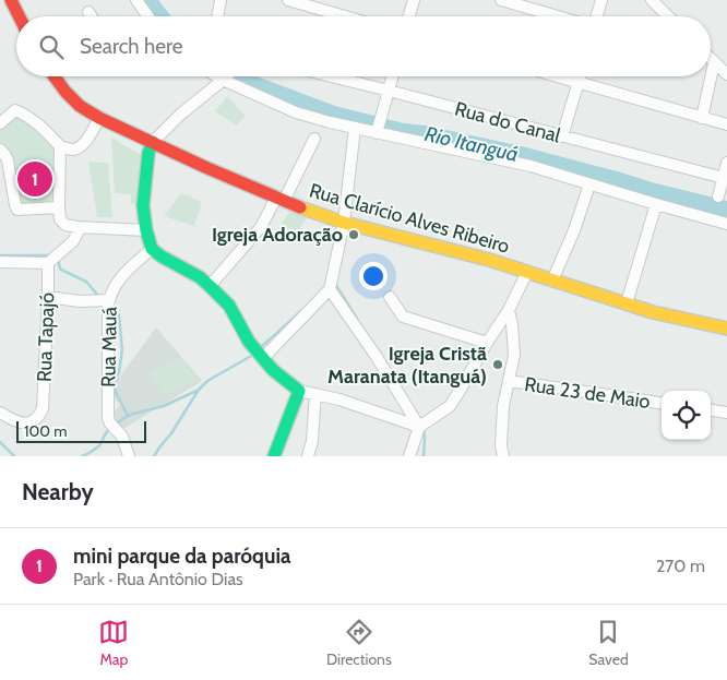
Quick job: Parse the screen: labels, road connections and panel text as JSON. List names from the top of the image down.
{
  "streets": {
    "street": [
      "Rua do Canal",
      "Rua Clarício Alves Ribeiro",
      "Rua Tapajó",
      "Rua Mauá",
      "Rua 23 de Maio"
    ]
  },
  "water": ["Rio Itanguá"],
  "places": ["Igreja Adoração", "Igreja Cristã Maranata (Itanguá)"],
  "scale_bar": "100 m",
  "page": {
    "search": "Search here",
    "pins": "1",
    "scale": "100 m",
    "heading": "Nearby",
    "list": [
      {
        "mark": "1",
        "name": "mini parque da paróquia",
        "note": "Park · Rua Antônio Dias",
        "value": "270 m"
      }
    ],
    "nav": ["Map", "Directions", "Saved"]
  }
}
